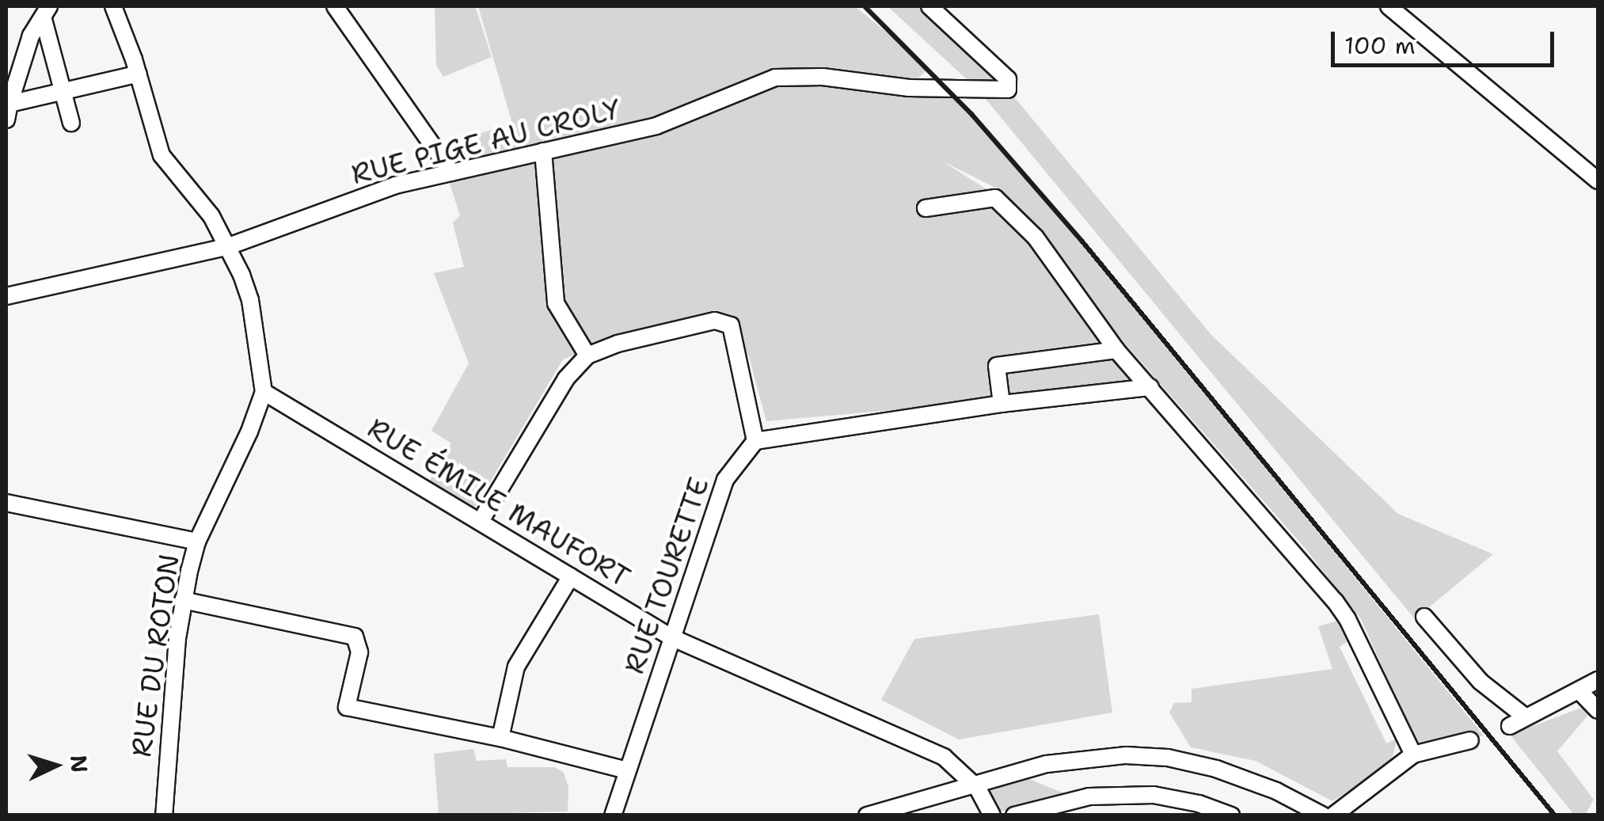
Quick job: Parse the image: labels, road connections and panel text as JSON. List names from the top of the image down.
{
  "streets": {
    "street": [
      "RUE PIGE AU CROLY",
      "RUE ÉMILE MAUFORT",
      "RUE TOURETTE",
      "RUE DU ROTON"
    ]
  },
  "crossings": [
    ["RUE PIGE AU CROLY", "RUE DU ROTON"],
    ["RUE ÉMILE MAUFORT", "RUE TOURETTE"],
    ["RUE ÉMILE MAUFORT", "RUE DU ROTON"]
  ],
  "scale_bar": "100 m",
  "north": "right"
}
